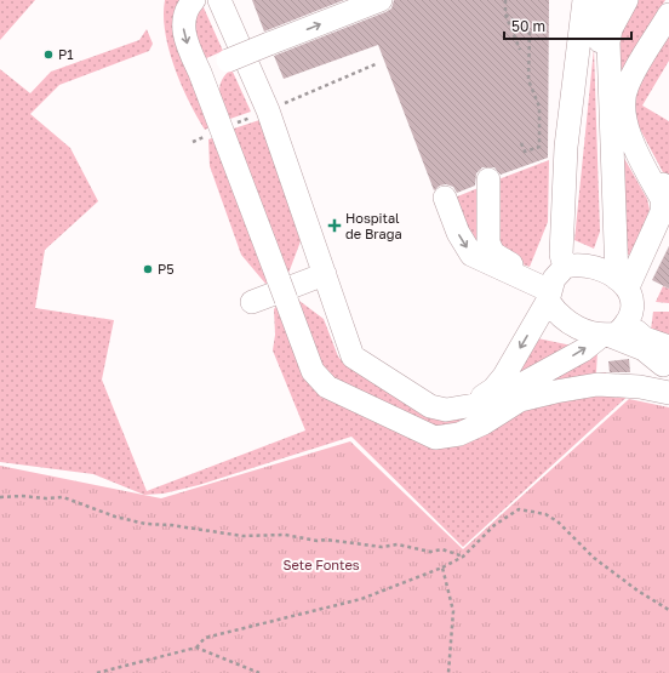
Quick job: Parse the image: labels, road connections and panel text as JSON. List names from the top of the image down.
{
  "parks": ["Sete Fontes"],
  "places": {
    "other": ["P1", "P5"],
    "health": ["Hospital de Braga"]
  },
  "scale_bar": "50 m"
}
